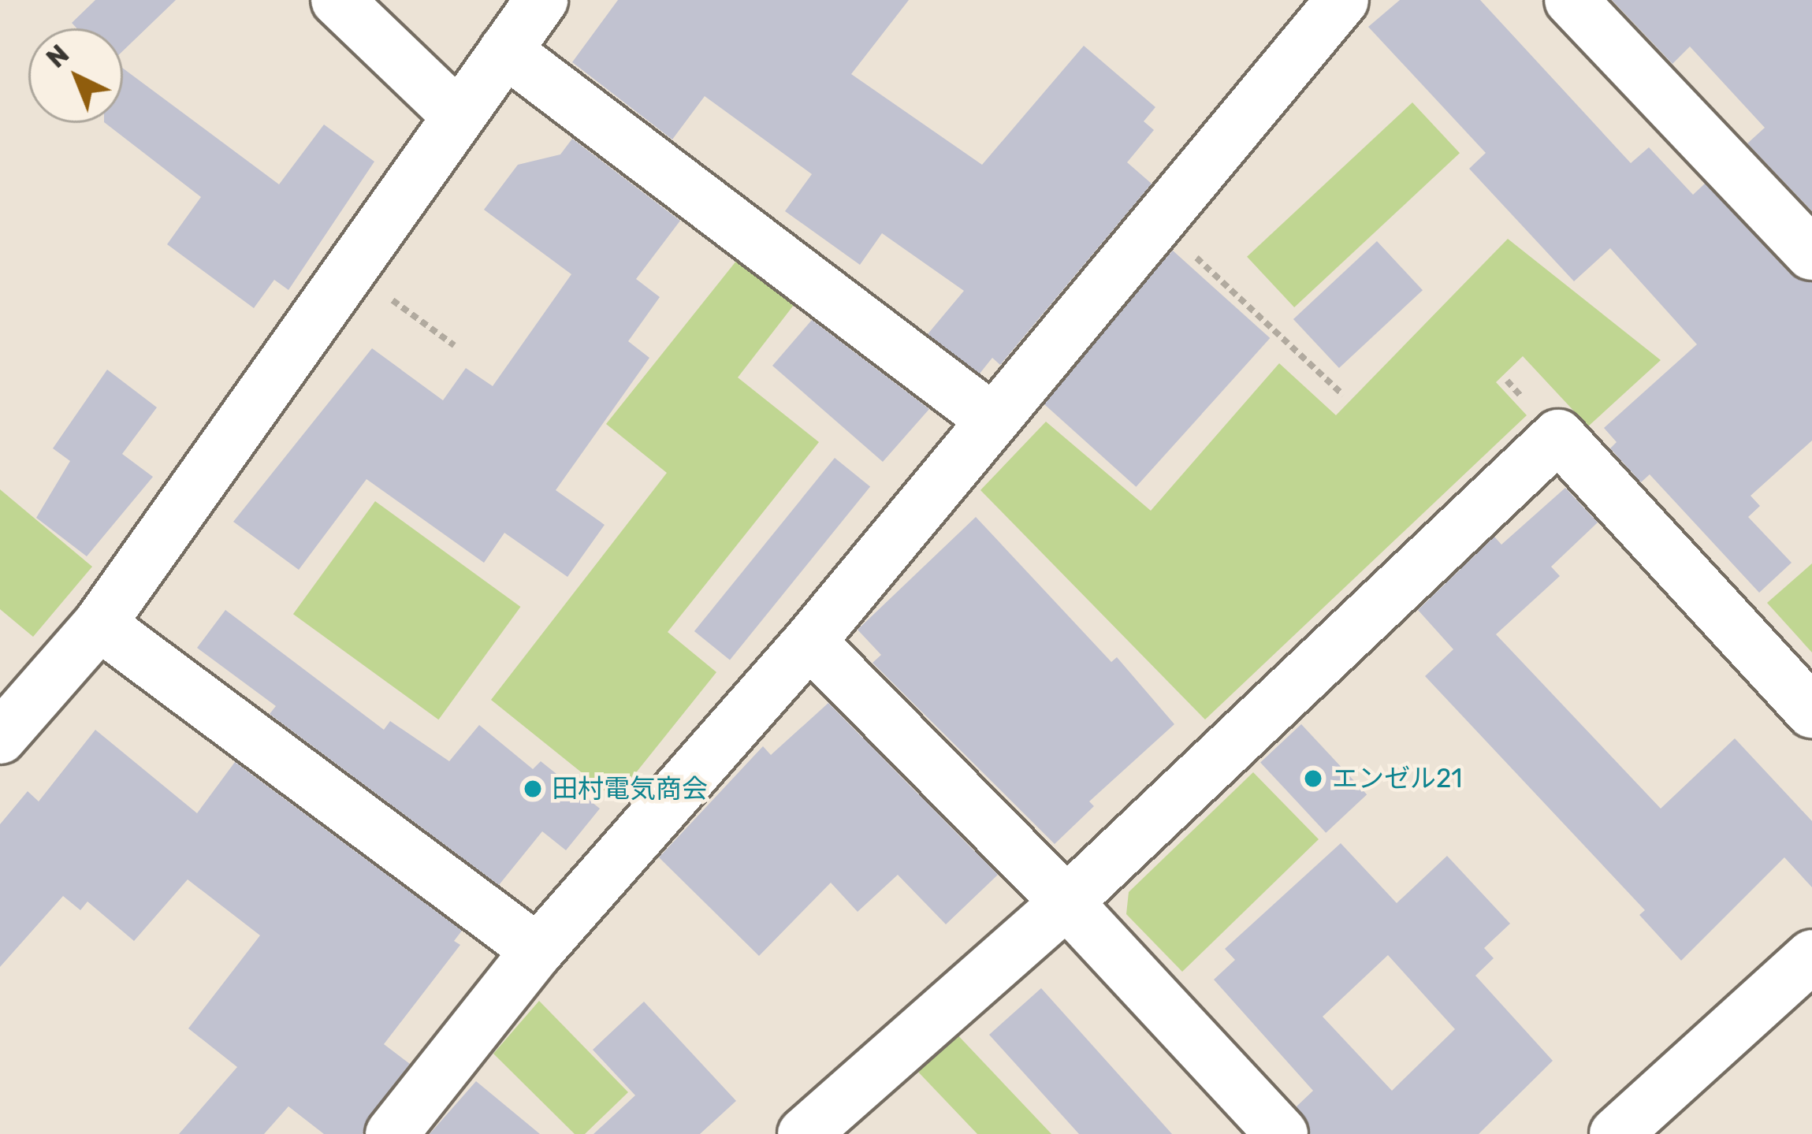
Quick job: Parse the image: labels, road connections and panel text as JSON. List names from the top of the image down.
{
  "places": ["エンゼル21", "田村電気商会"],
  "north": "top left"
}
